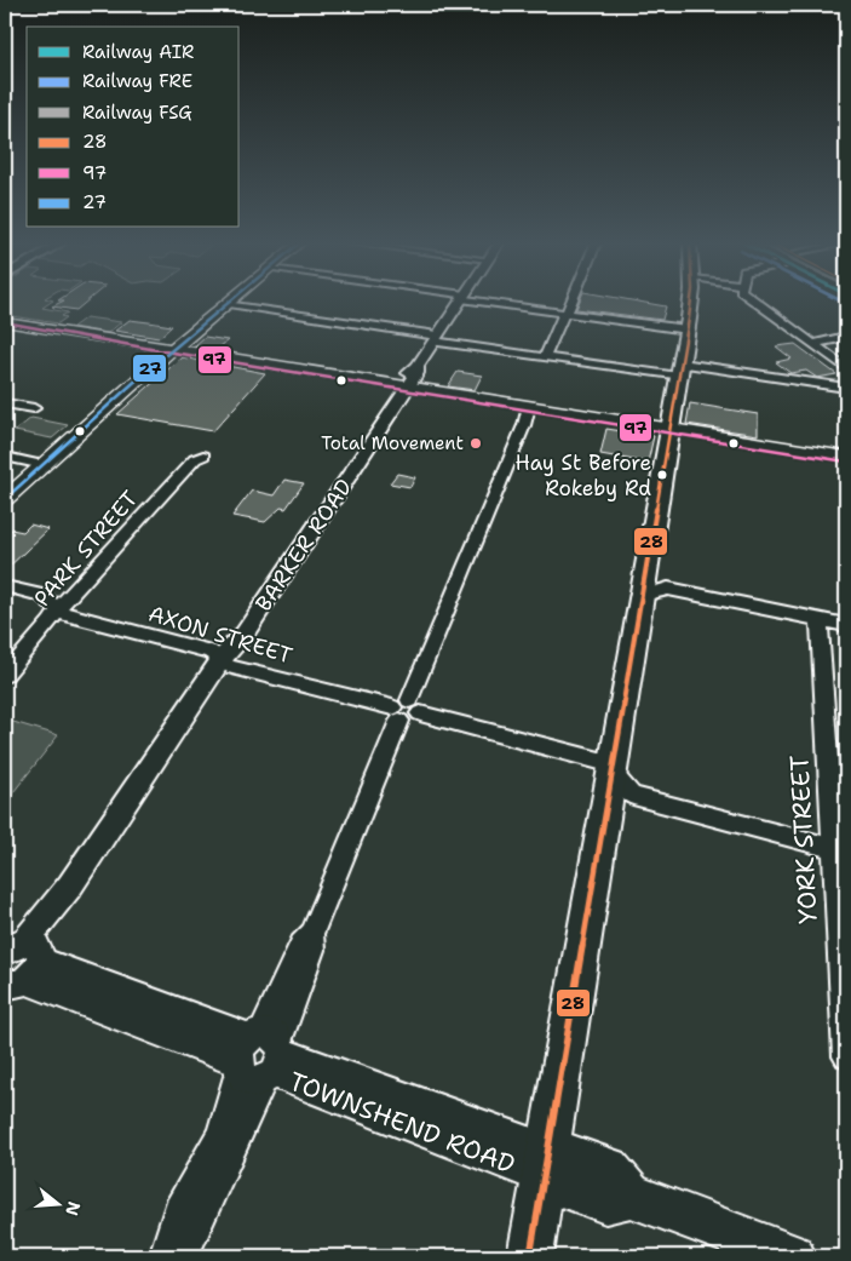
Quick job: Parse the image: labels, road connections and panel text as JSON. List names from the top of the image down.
{
  "streets": {
    "main road": ["TOWNSHEND ROAD"],
    "street": [
      "BARKER ROAD",
      "PARK STREET",
      "AXON STREET",
      "YORK STREET"
    ]
  },
  "crossings": [
    ["BARKER ROAD", "AXON STREET"],
    ["BARKER ROAD", "TOWNSHEND ROAD"],
    ["PARK STREET", "AXON STREET"]
  ],
  "places": ["Total Movement", "Hay St Before Rokeby Rd"],
  "lines": ["transit line 28", "transit line 27", "transit line 97"],
  "legend": [
    "Railway AIR",
    "Railway FRE",
    "Railway FSG",
    "28",
    "97",
    "27"
  ],
  "north": "right"
}
